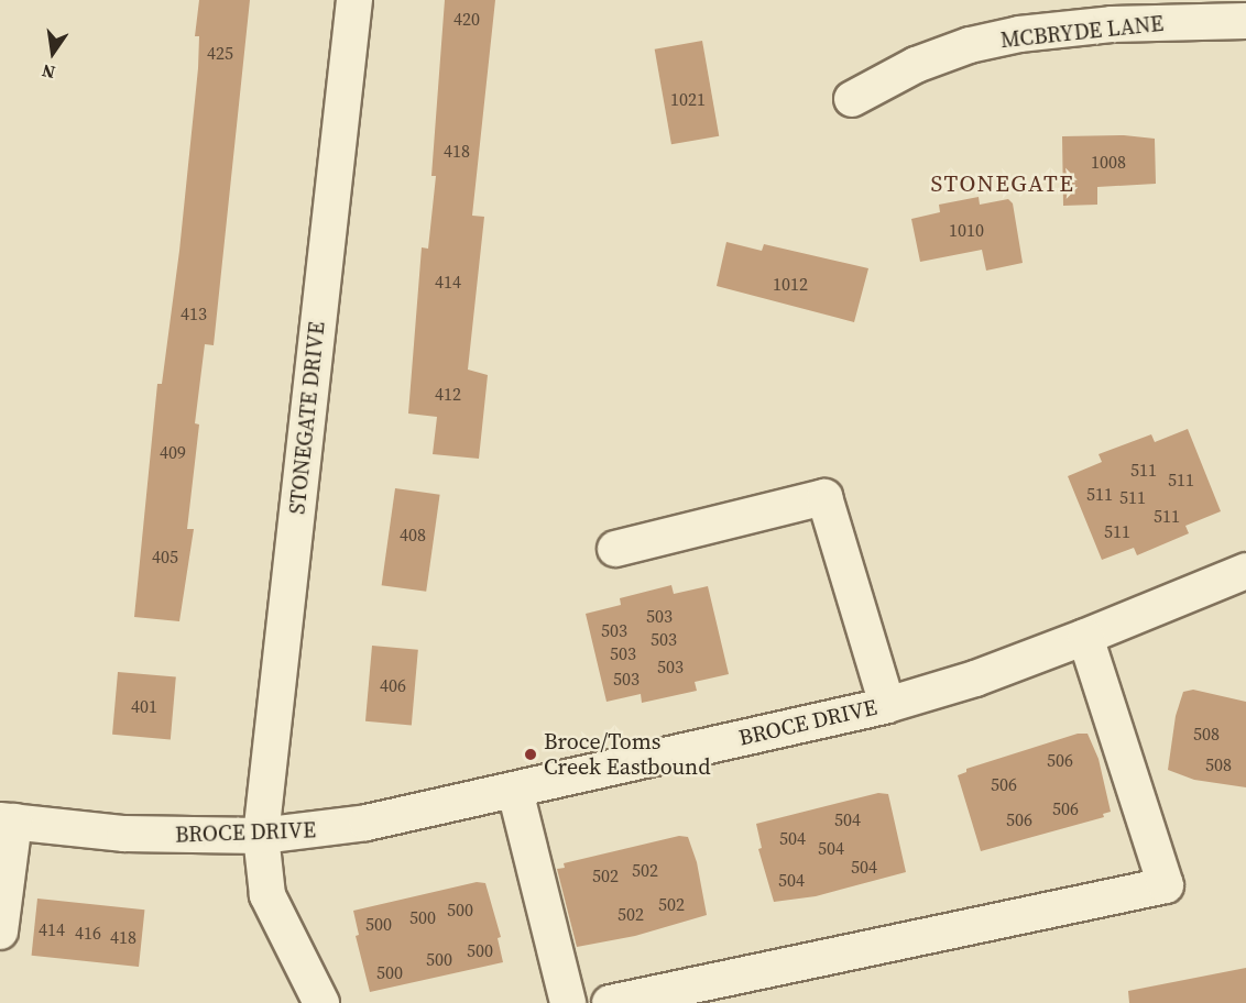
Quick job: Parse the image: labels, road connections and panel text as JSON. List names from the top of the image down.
{
  "streets": {
    "street": ["MCBRYDE LANE", "STONEGATE DRIVE", "BROCE DRIVE"]
  },
  "crossings": [
    ["STONEGATE DRIVE", "BROCE DRIVE"]
  ],
  "districts": ["STONEGATE"],
  "places": ["Broce/Toms Creek Eastbound"],
  "house_numbers": [
    "420",
    "425",
    "1021",
    "418",
    "1008",
    "1010",
    "414",
    "1012",
    "413",
    "412",
    "409",
    "511",
    "511",
    "511",
    "511",
    "511",
    "511",
    "408",
    "405",
    "503",
    "503",
    "503",
    "503",
    "503",
    "503",
    "406",
    "401",
    "508",
    "506",
    "508",
    "506",
    "506",
    "504",
    "506",
    "504",
    "504",
    "504",
    "502",
    "502",
    "504",
    "502",
    "500",
    "502",
    "500",
    "500",
    "414",
    "416",
    "418",
    "500",
    "500",
    "500"
  ],
  "north": "bottom"
}
